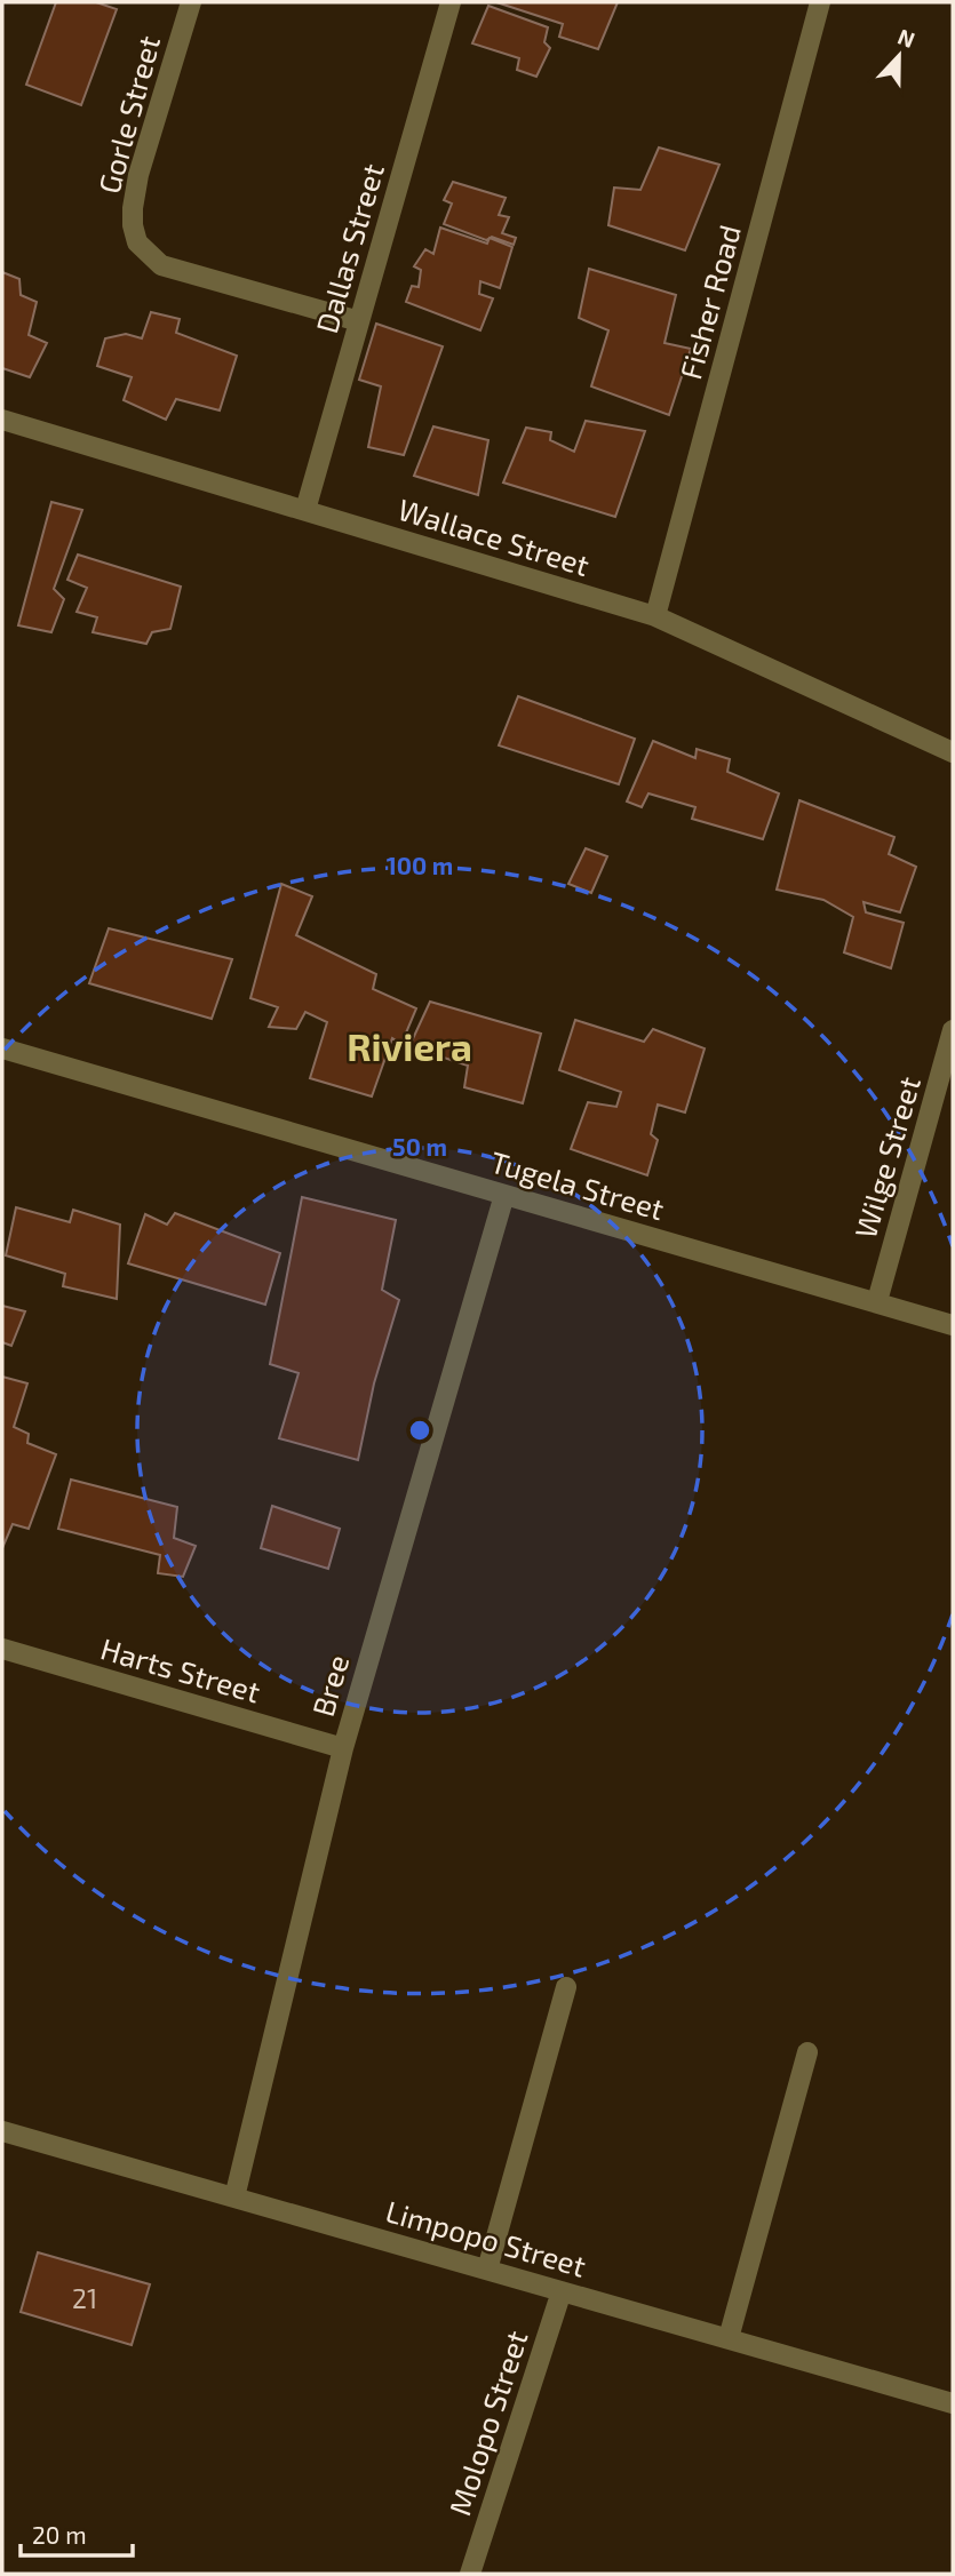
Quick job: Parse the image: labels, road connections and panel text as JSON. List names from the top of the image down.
{
  "streets": {
    "street": [
      "Gorle Street",
      "Dallas Street",
      "Fisher Road",
      "Wallace Street",
      "Wilge Street",
      "Tugela Street",
      "Harts Street",
      "Bree",
      "Limpopo Street",
      "Molopo Street"
    ]
  },
  "crossings": [
    ["Gorle Street", "Dallas Street"],
    ["Dallas Street", "Wallace Street"],
    ["Fisher Road", "Wallace Street"],
    ["Wilge Street", "Tugela Street"],
    ["Tugela Street", "Bree"],
    ["Harts Street", "Bree"],
    ["Bree", "Limpopo Street"],
    ["Limpopo Street", "Molopo Street"]
  ],
  "districts": ["Riviera"],
  "house_numbers": ["21"],
  "scale_bar": "20 m",
  "north": "top",
  "rings": ["100 m", "50 m"]
}
